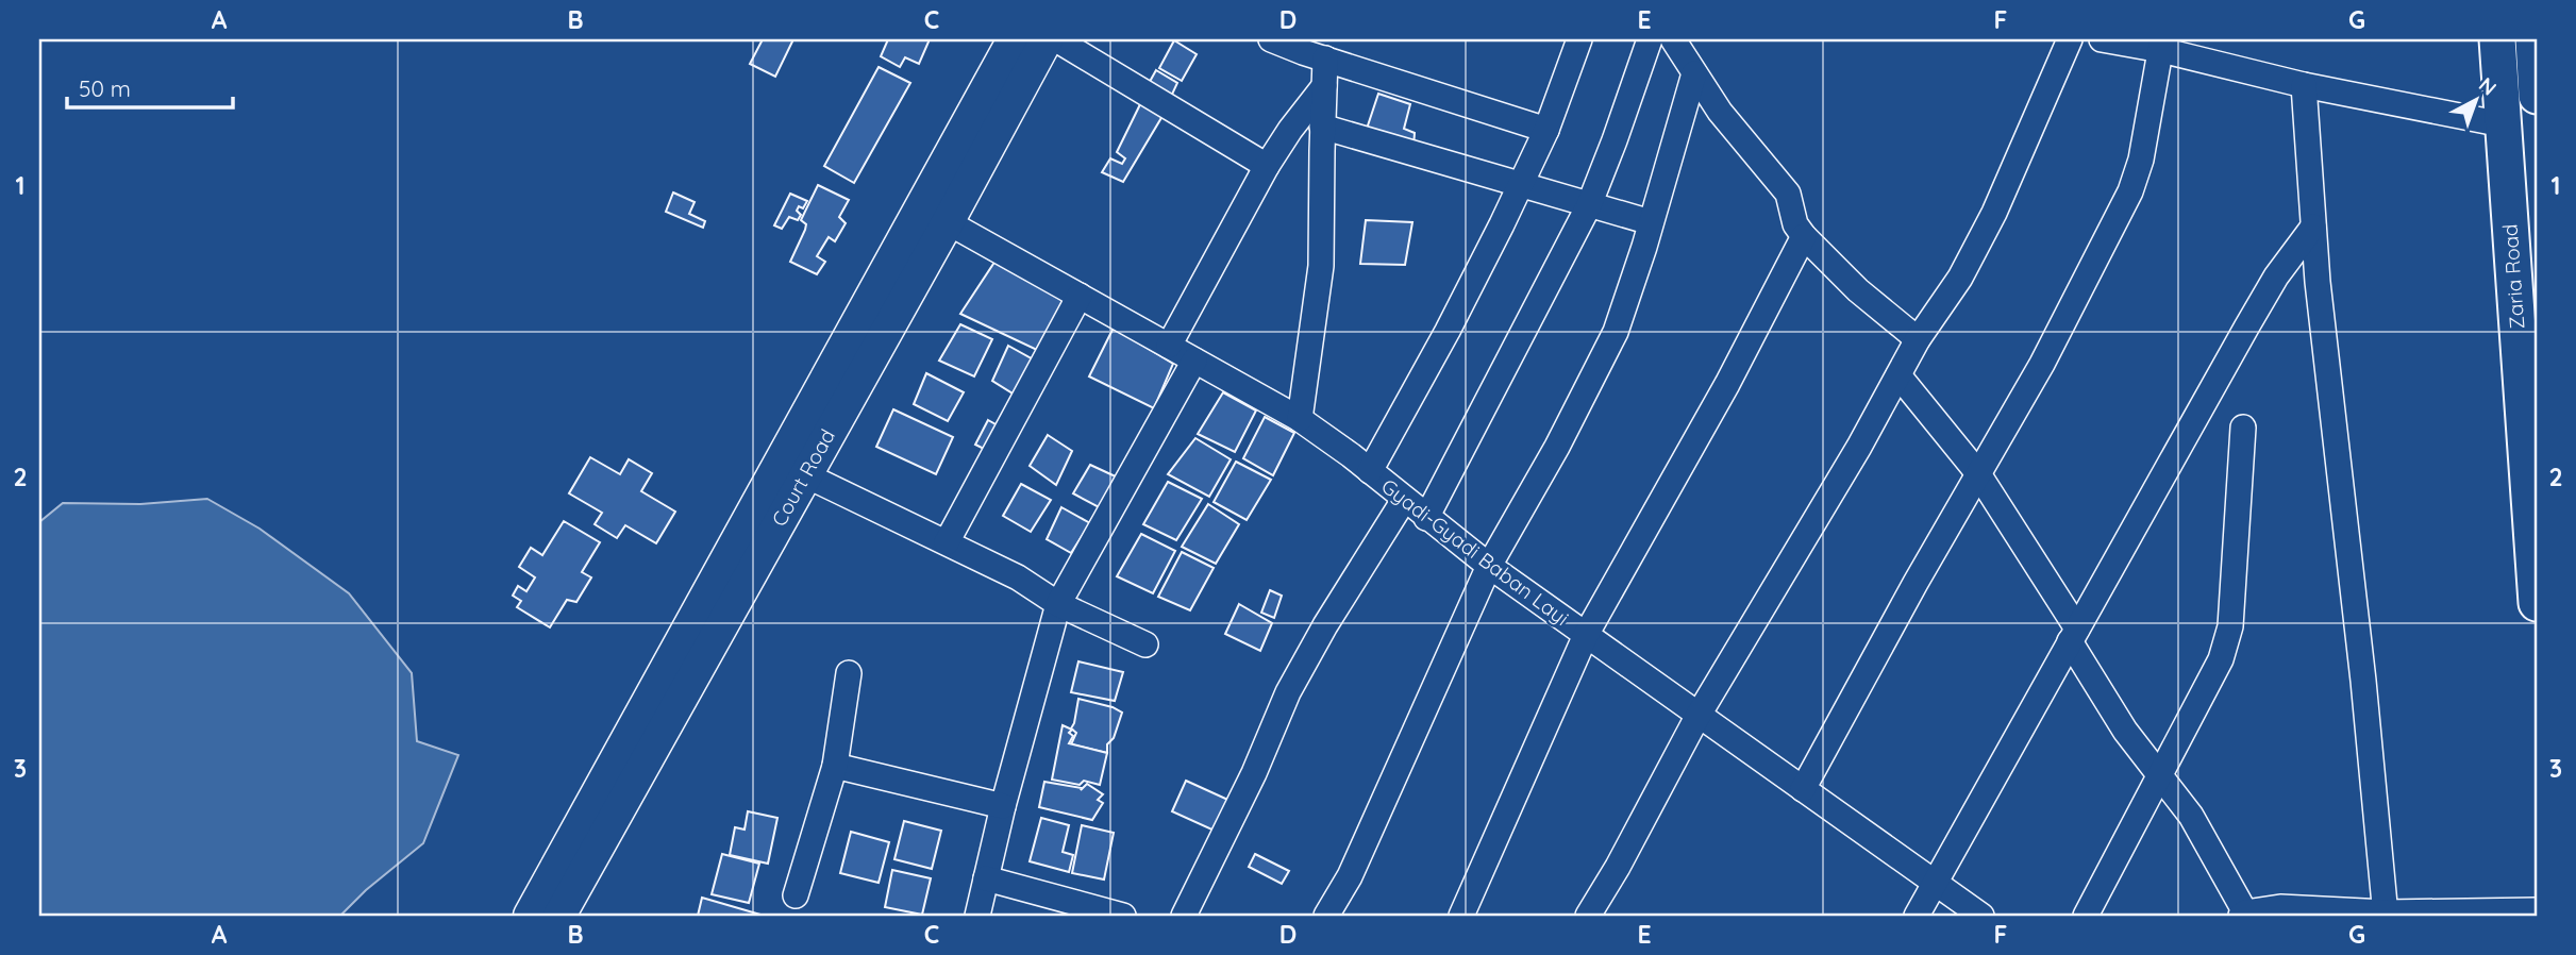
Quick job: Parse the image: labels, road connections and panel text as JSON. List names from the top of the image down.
{
  "streets": {
    "highway": ["Zaria Road"],
    "main road": ["Court Road"],
    "street": ["Gyadi-Gyadi Baban Layi"]
  },
  "crossings": [
    ["Court Road", "Gyadi-Gyadi Baban Layi"]
  ],
  "scale_bar": "50 m",
  "north": "top right",
  "grid": {
    "columns": [
      "A",
      "B",
      "C",
      "D",
      "E",
      "F",
      "G"
    ],
    "rows": ["1", "2", "3"]
  }
}
